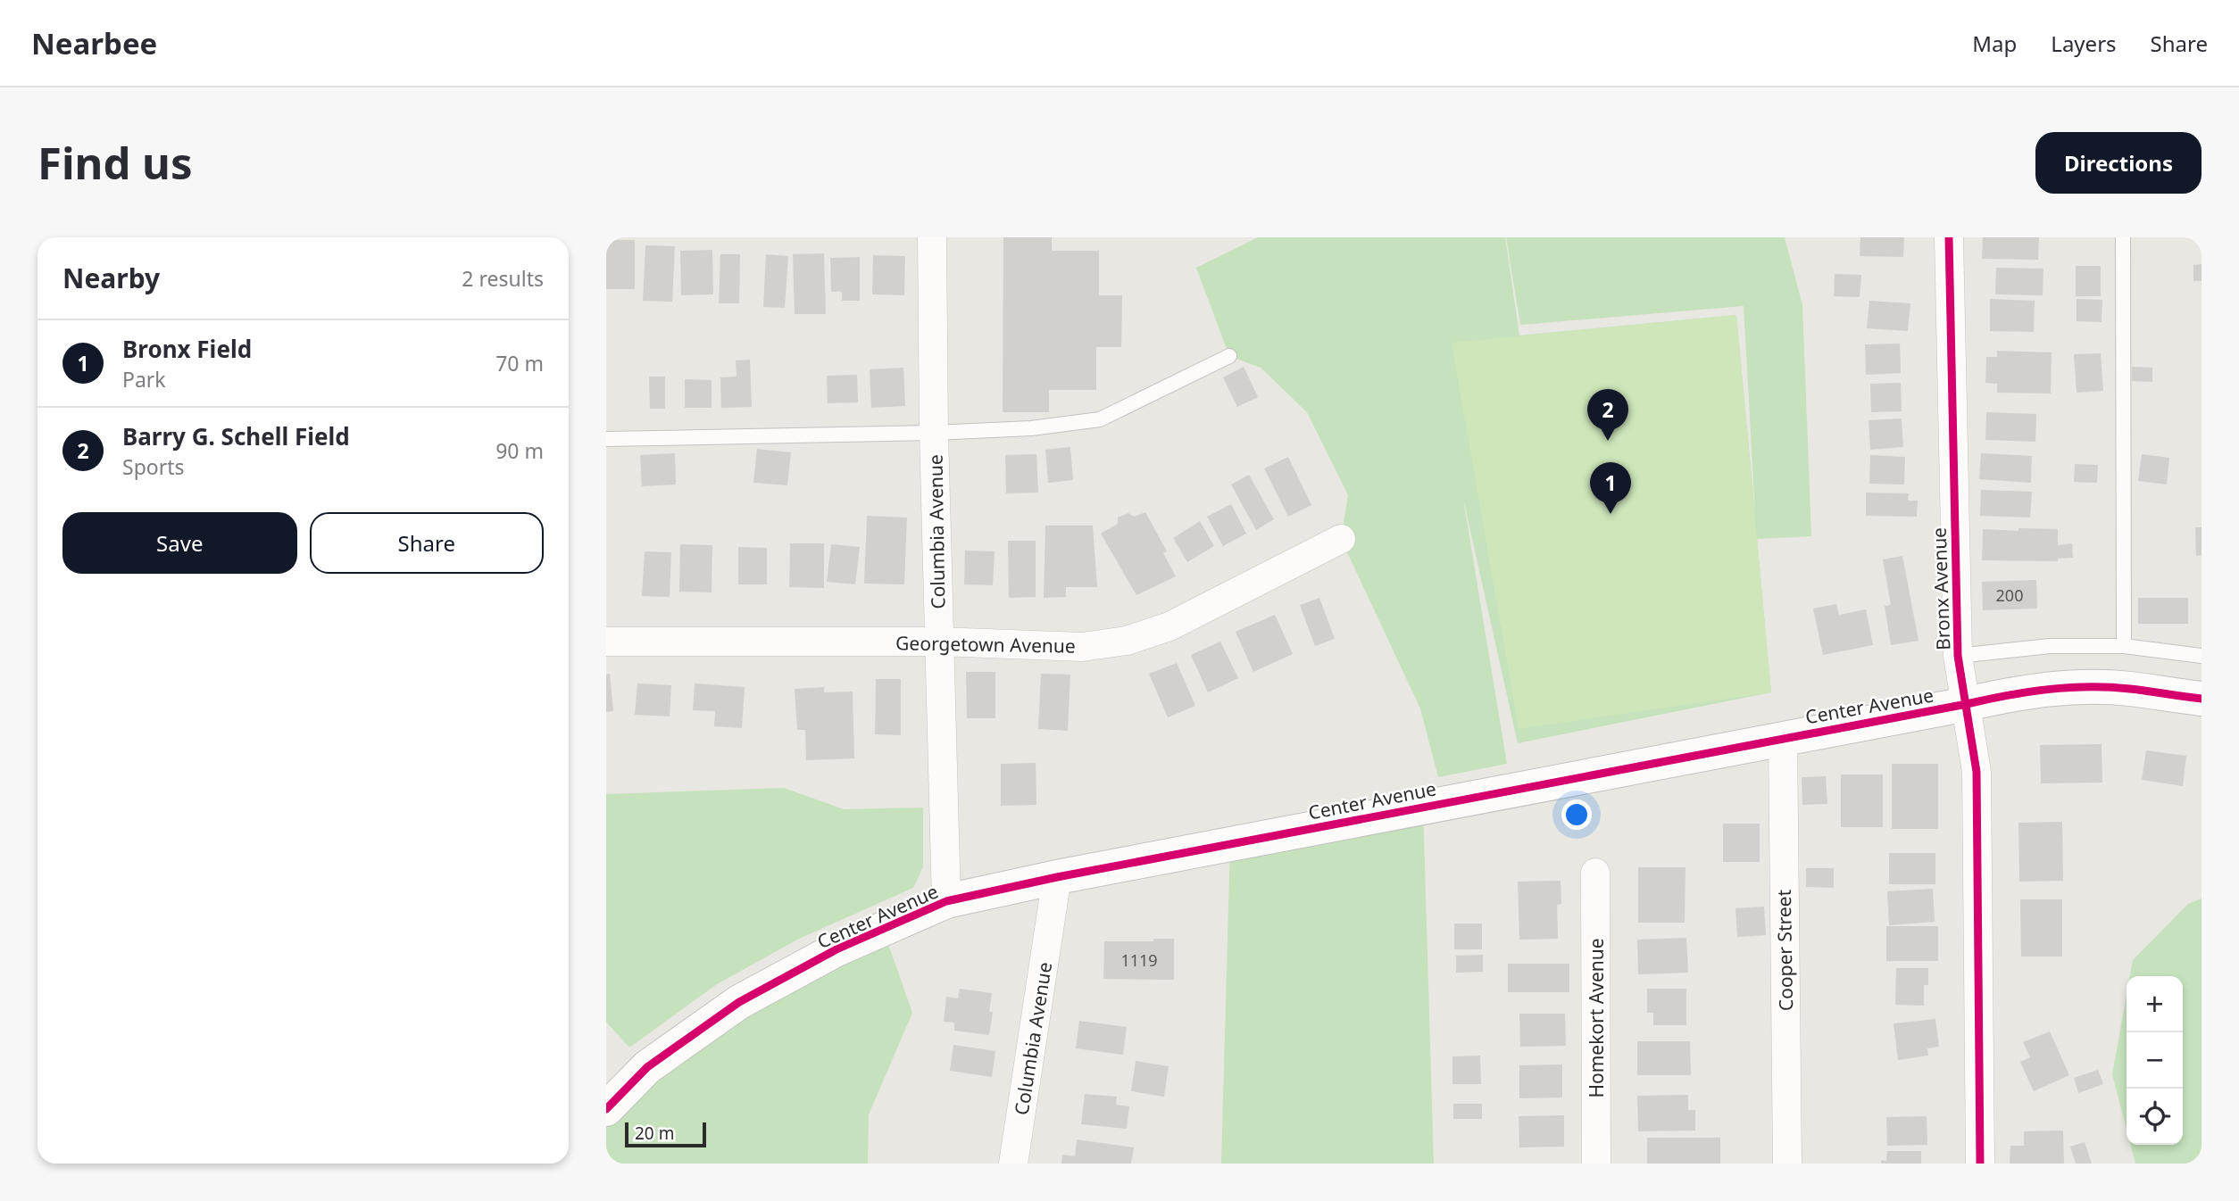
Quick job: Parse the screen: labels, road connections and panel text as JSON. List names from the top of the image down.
{
  "streets": {
    "street": [
      "Columbia Avenue",
      "Bronx Avenue",
      "Georgetown Avenue",
      "Center Avenue",
      "Cooper Street",
      "Homekort Avenue"
    ]
  },
  "crossings": [
    ["Columbia Avenue", "Georgetown Avenue"],
    ["Columbia Avenue", "Center Avenue"],
    ["Bronx Avenue", "Center Avenue"],
    ["Center Avenue", "Cooper Street"]
  ],
  "house_numbers": ["200", "1119"],
  "scale_bar": "20 m",
  "page": {
    "header": "Nearbee",
    "nav": ["Map", "Layers", "Share"],
    "buttons": [
      "Directions",
      ["Save", "Share"]
    ],
    "title": "Find us",
    "heading": ["Nearby", "2 results"],
    "list": [
      {
        "mark": "1",
        "name": "Bronx Field",
        "note": "Park",
        "value": "70 m"
      },
      {
        "mark": "2",
        "name": "Barry G. Schell Field",
        "note": "Sports",
        "value": "90 m"
      }
    ],
    "pins": ["2", "1"],
    "map_buttons": ["+", "−"],
    "scale": "20 m"
  }
}
